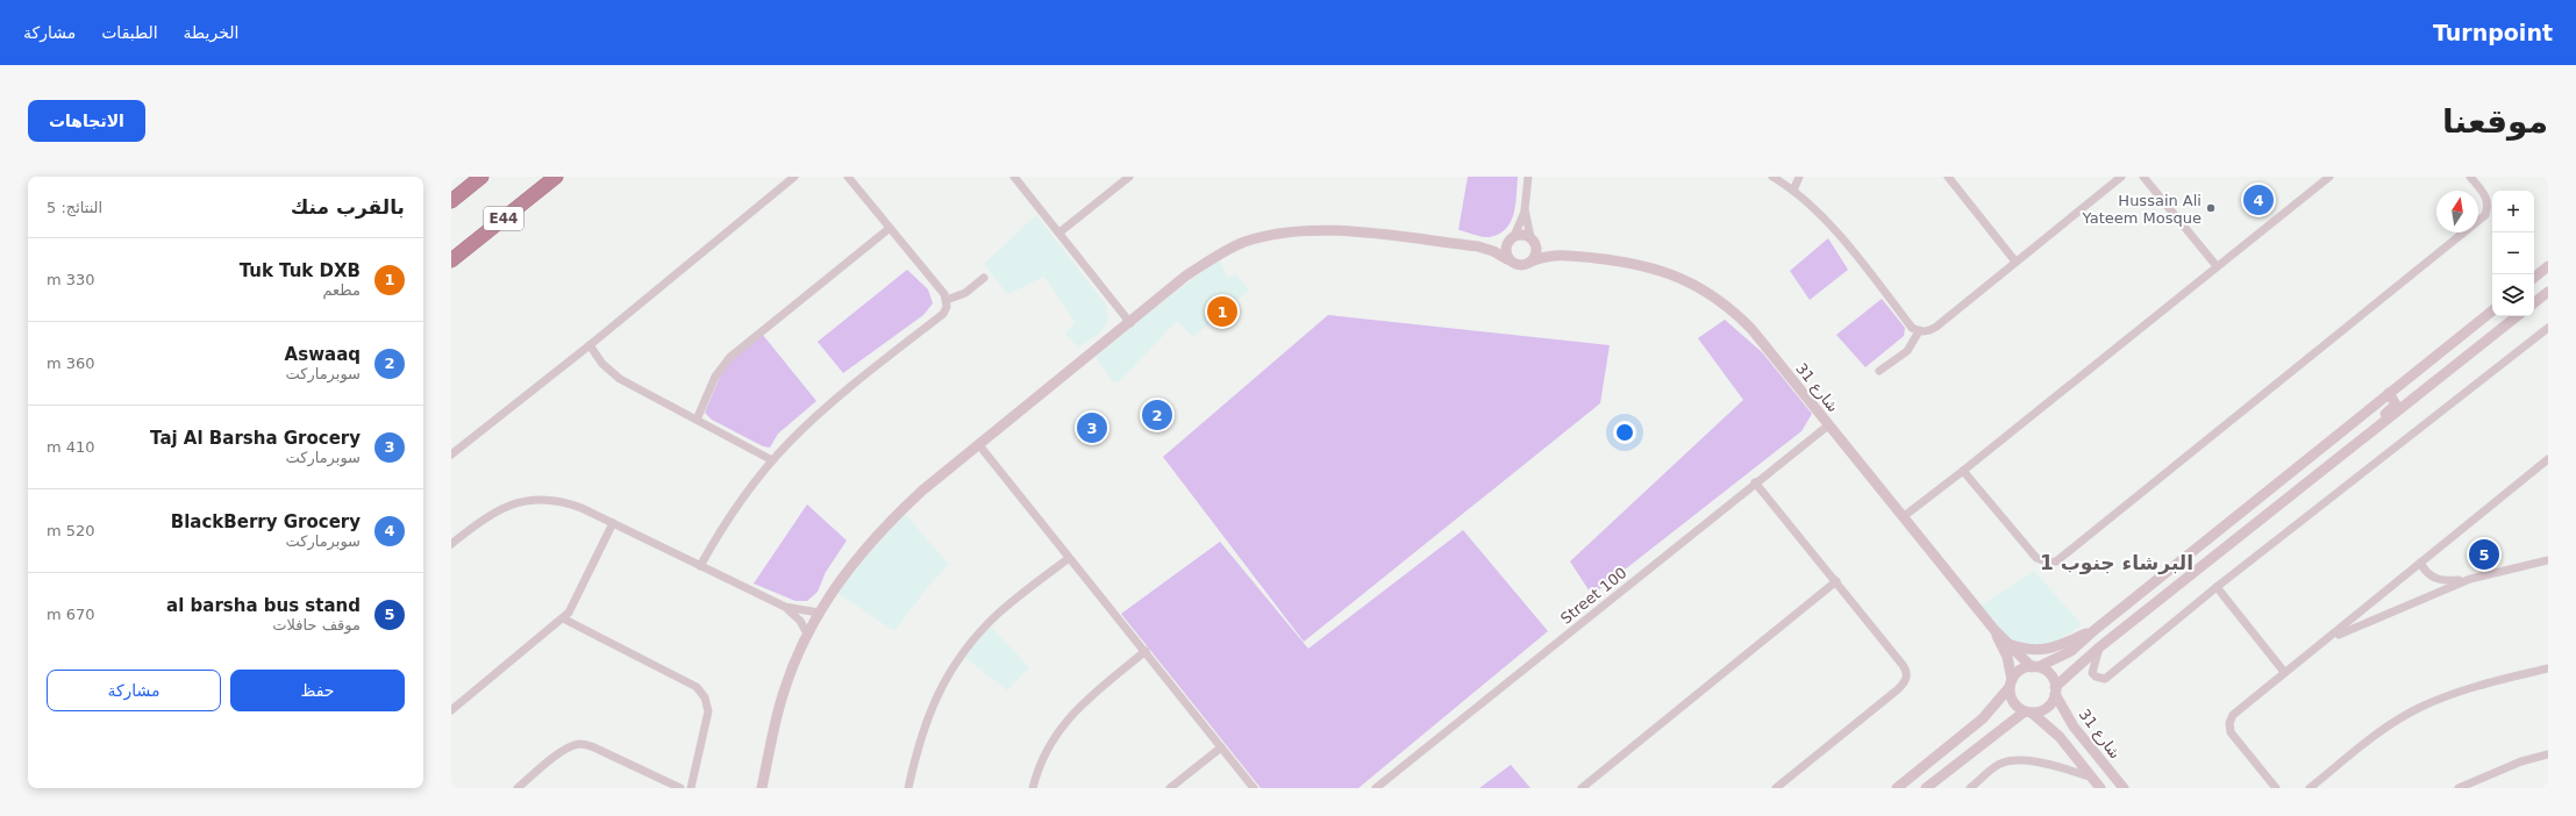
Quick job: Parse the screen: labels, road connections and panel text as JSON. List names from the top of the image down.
{
  "streets": {
    "highway": ["E44"],
    "street": ["شارع 31", "Street 100"]
  },
  "crossings": [
    ["شارع 31", "Street 100"]
  ],
  "districts": ["البرشاء جنوب 1"],
  "places": ["Hussain Ali Yateem Mosque"],
  "north": "top",
  "page": {
    "header": "Turnpoint",
    "nav": ["الخريطة", "الطبقات", "مشاركة"],
    "buttons": [
      "الاتجاهات",
      ["حفظ", "مشاركة"]
    ],
    "title": "موقعنا",
    "heading": ["بالقرب منك", "النتائج: 5"],
    "pins": [
      "4",
      "1",
      "2",
      "3",
      "5"
    ],
    "map_buttons": ["+", "−"],
    "list": [
      {
        "mark": "1",
        "name": "Tuk Tuk DXB",
        "note": "مطعم",
        "value": "330 m"
      },
      {
        "mark": "2",
        "name": "Aswaaq",
        "note": "سوبرماركت",
        "value": "360 m"
      },
      {
        "mark": "3",
        "name": "Taj Al Barsha Grocery",
        "note": "سوبرماركت",
        "value": "410 m"
      },
      {
        "mark": "4",
        "name": "BlackBerry Grocery",
        "note": "سوبرماركت",
        "value": "520 m"
      },
      {
        "mark": "5",
        "name": "al barsha bus stand",
        "note": "موقف حافلات",
        "value": "670 m"
      }
    ]
  }
}
